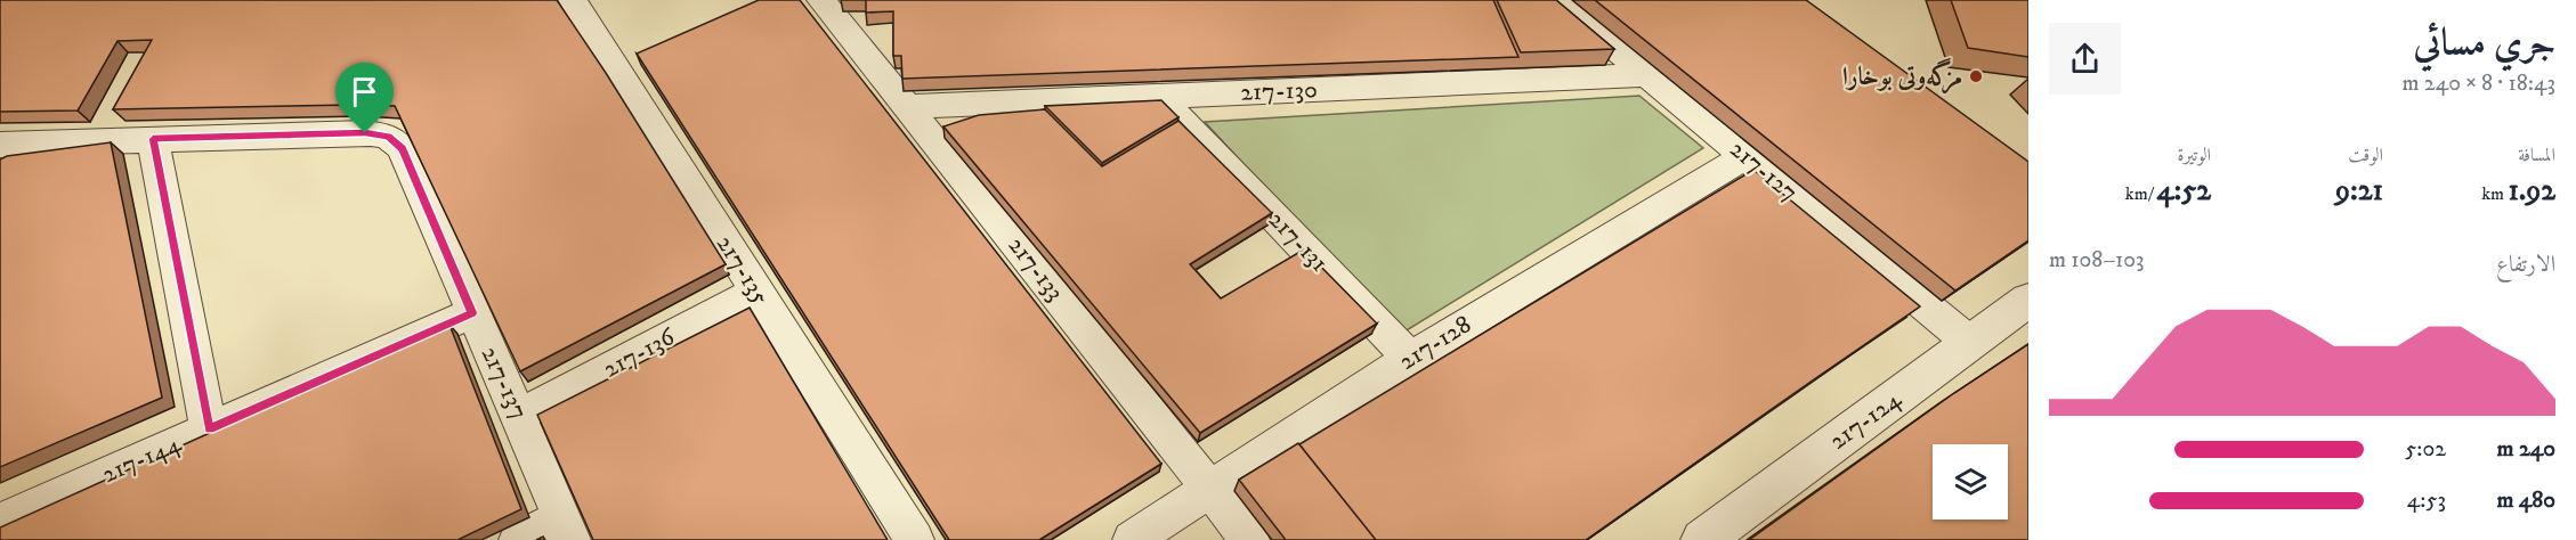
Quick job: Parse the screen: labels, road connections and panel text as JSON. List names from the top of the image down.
{
  "streets": {
    "street": [
      "217-130",
      "217-127",
      "217-131",
      "217-133",
      "217-135",
      "217-128",
      "217-136",
      "217-137",
      "217-124",
      "217-144"
    ]
  },
  "crossings": [
    ["217-130", "217-127"],
    ["217-130", "217-131"],
    ["217-130", "217-133"],
    ["217-127", "217-128"],
    ["217-127", "217-124"],
    ["217-131", "217-128"],
    ["217-133", "217-128"],
    ["217-135", "217-136"],
    ["217-136", "217-137"],
    ["217-137", "217-144"]
  ],
  "places": ["مزگەوتی بوخارا"],
  "page": {
    "heading": ["جري مسائي", "18:43 · 8 × 240 m"],
    "stats": [
      ["المسافة", "1.92 km"],
      ["الوقت", "9:21"],
      ["الوتيرة", "4:52 /km"]
    ],
    "chart": ["الارتفاع", "103–108 m"],
    "list": [
      {
        "name": "240 m",
        "note": "5:02"
      },
      {
        "name": "480 m",
        "note": "4:53"
      }
    ]
  }
}
